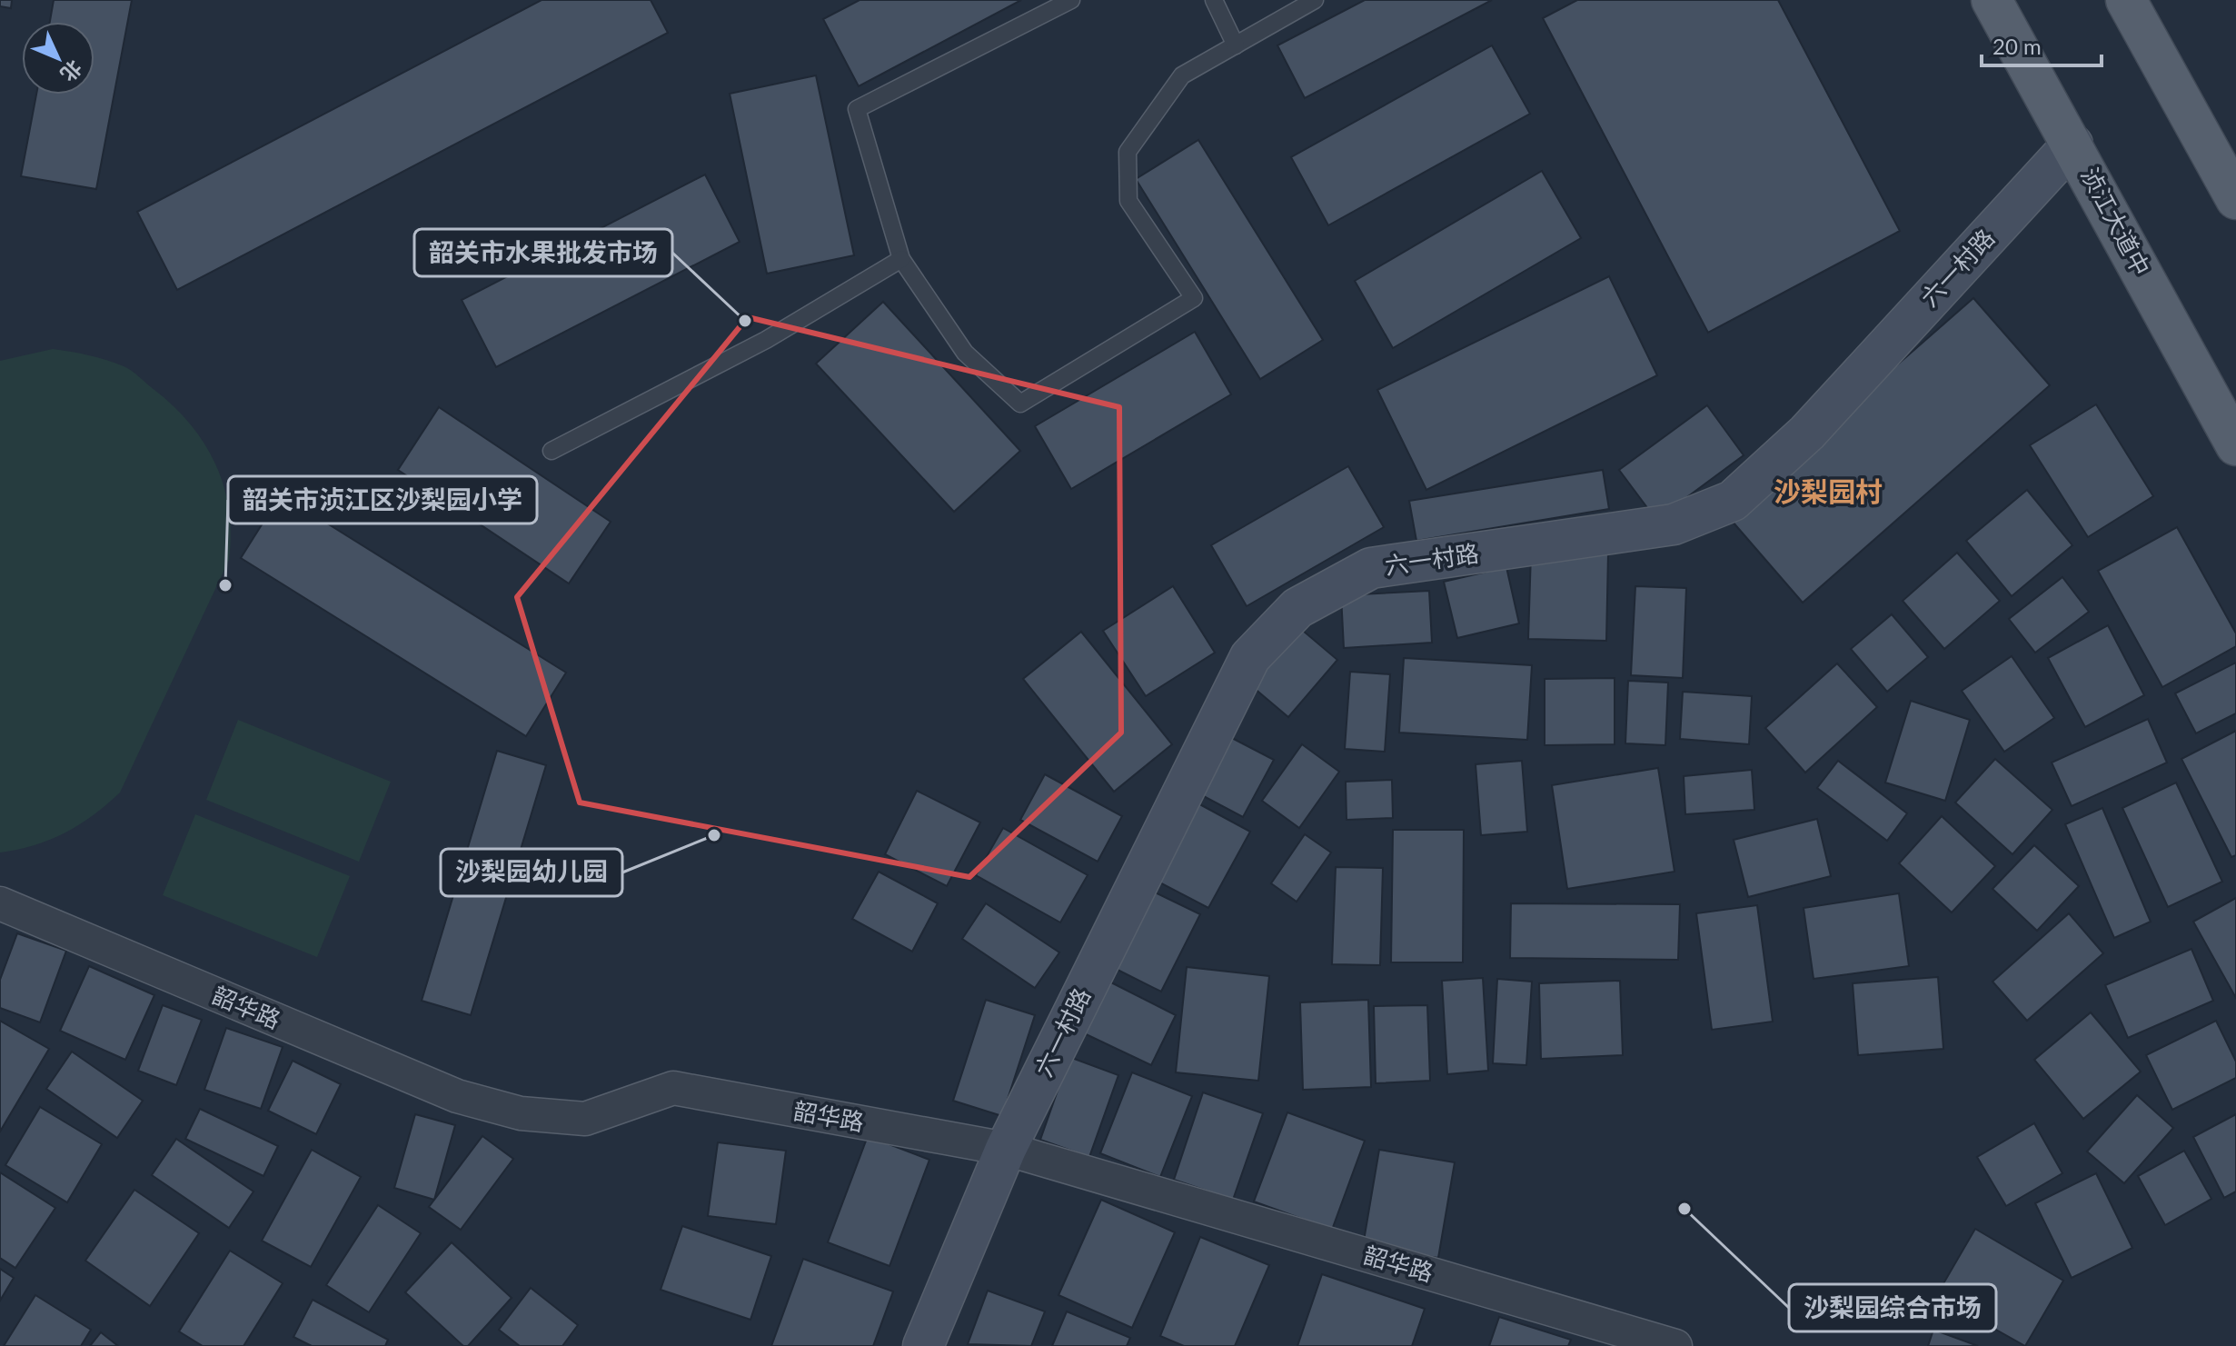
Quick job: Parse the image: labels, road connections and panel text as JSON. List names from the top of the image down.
{
  "streets": {
    "main road": ["浈江大道中"],
    "street": ["六一村路", "韶华路"]
  },
  "crossings": [
    ["浈江大道中", "六一村路"],
    ["六一村路", "韶华路"]
  ],
  "districts": ["沙梨园村"],
  "places": [
    "韶关市水果批发市场",
    "韶关市浈江区沙梨园小学",
    "沙梨园幼儿园",
    "沙梨园综合市场"
  ],
  "scale_bar": "20 m",
  "north": "bottom right"
}
